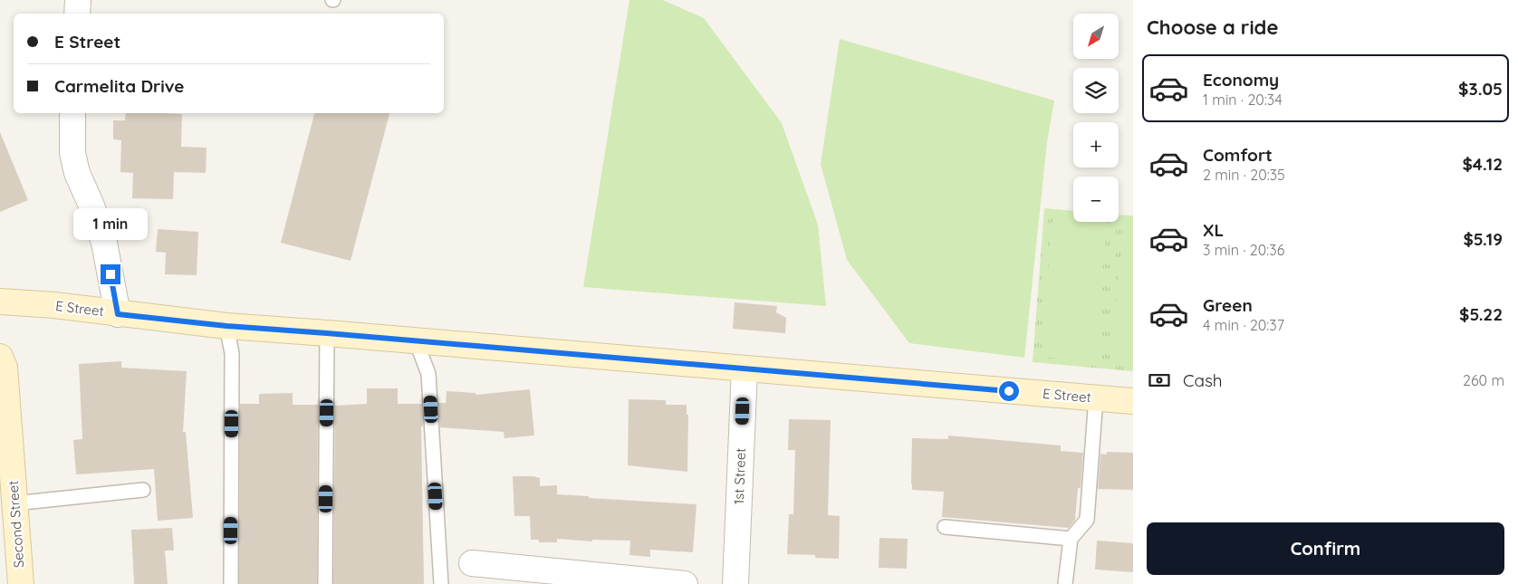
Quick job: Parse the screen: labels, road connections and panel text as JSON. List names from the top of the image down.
{
  "streets": {
    "street": ["E Street", "1st Street", "Second Street"]
  },
  "crossings": [
    ["E Street", "1st Street"]
  ],
  "north": "bottom left",
  "page": {
    "heading": "Choose a ride",
    "map_buttons": ["+", "−"],
    "banner": ["E Street", "Carmelita Drive"],
    "list": [
      {
        "name": "Economy",
        "note": "1 min · 20:34",
        "value": "$3.05"
      },
      {
        "name": "Comfort",
        "note": "2 min · 20:35",
        "value": "$4.12"
      },
      {
        "name": "XL",
        "note": "3 min · 20:36",
        "value": "$5.19"
      },
      {
        "name": "Green",
        "note": "4 min · 20:37",
        "value": "$5.22"
      }
    ],
    "bubble": "1 min",
    "pay": ["Cash", "260 m"],
    "buttons": "Confirm"
  }
}
